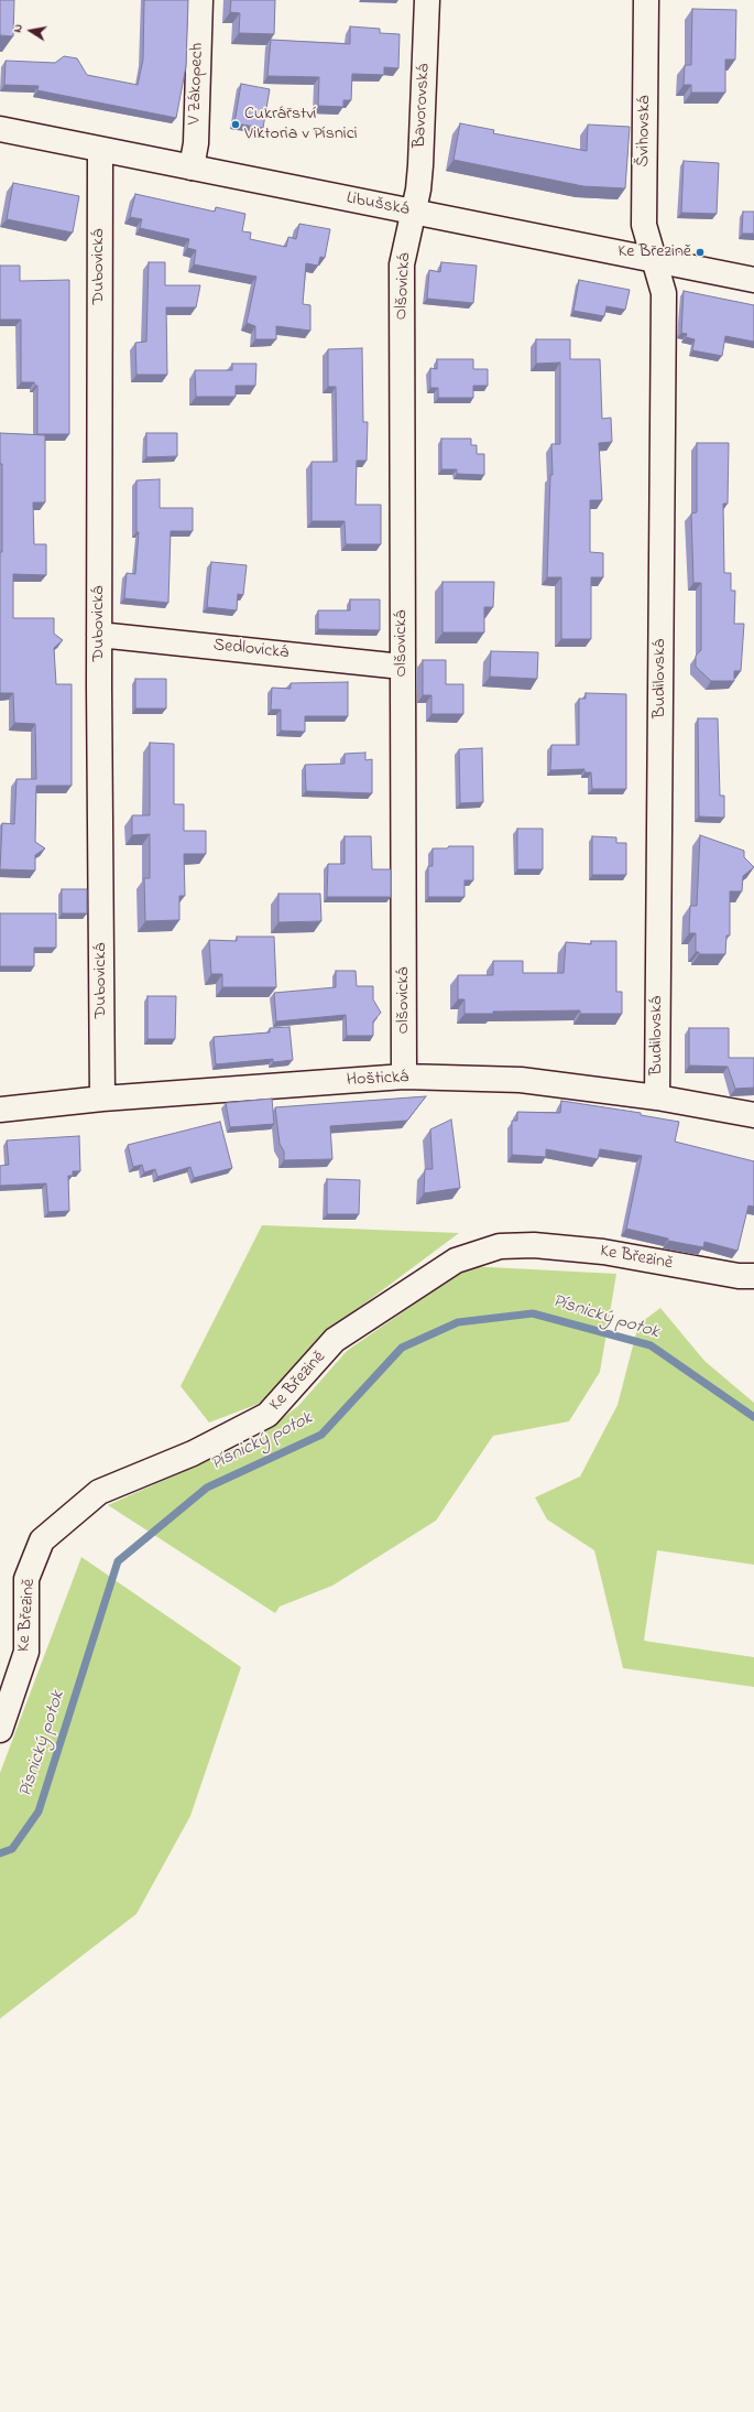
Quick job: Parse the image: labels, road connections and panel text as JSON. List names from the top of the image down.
{
  "streets": {
    "street": [
      "V Zákopech",
      "Bavorovská",
      "Švihovská",
      "Libušská",
      "Dubovická",
      "Olšovická",
      "Sedlovická",
      "Budilovská",
      "Hoštická",
      "Ke Březině"
    ]
  },
  "crossings": [
    ["V Zákopech", "Libušská"],
    ["Bavorovská", "Libušská"],
    ["Bavorovská", "Olšovická"],
    ["Švihovská", "Libušská"],
    ["Švihovská", "Budilovská"],
    ["Libušská", "Dubovická"],
    ["Libušská", "Olšovická"],
    ["Libušská", "Budilovská"],
    ["Dubovická", "Sedlovická"],
    ["Dubovická", "Hoštická"],
    ["Olšovická", "Sedlovická"],
    ["Olšovická", "Hoštická"],
    ["Budilovská", "Hoštická"]
  ],
  "water": ["Písnický potok"],
  "places": ["Cukrářství Viktoria v Písnici", "Ke Březině"],
  "north": "left"
}
